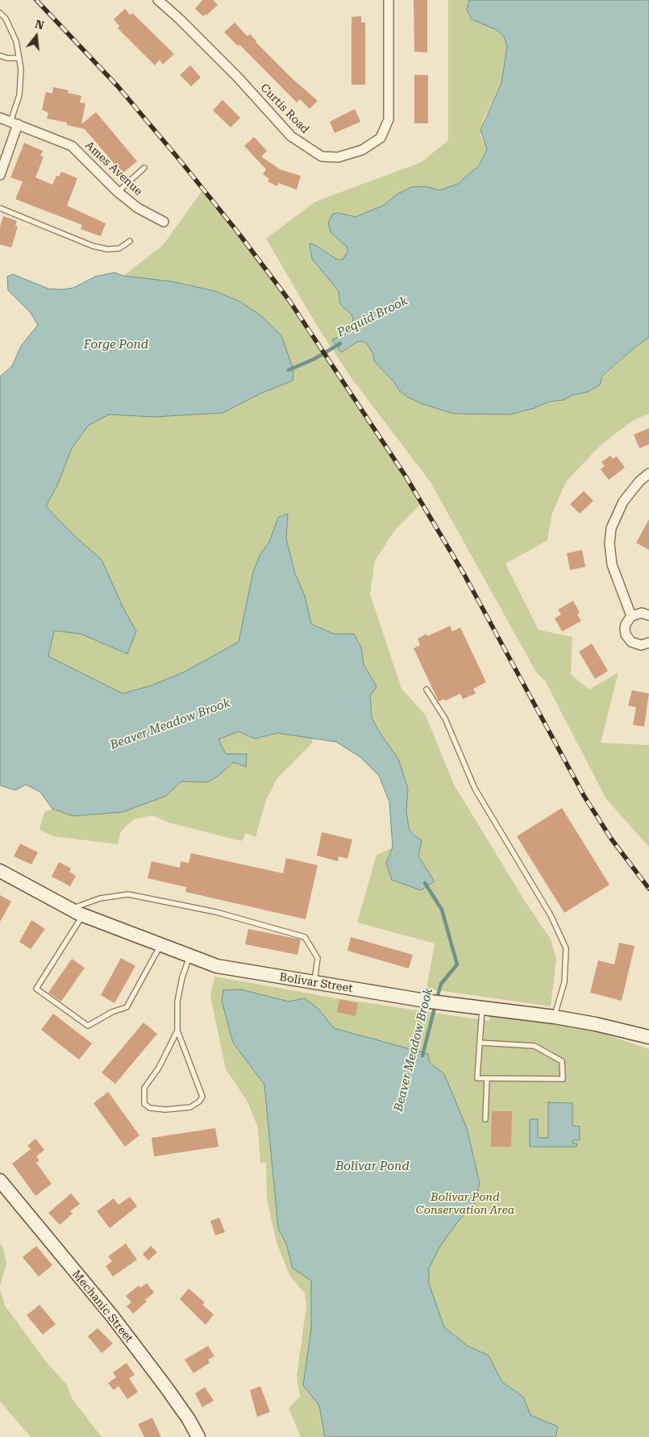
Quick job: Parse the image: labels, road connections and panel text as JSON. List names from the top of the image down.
{
  "streets": {
    "street": [
      "Curtis Road",
      "Ames Avenue",
      "Bolivar Street",
      "Mechanic Street"
    ]
  },
  "water": [
    "Pequid Brook",
    "Forge Pond",
    "Beaver Meadow Brook",
    "Bolivar Pond"
  ],
  "parks": ["Bolivar Pond Conservation Area"],
  "north": "top"
}
